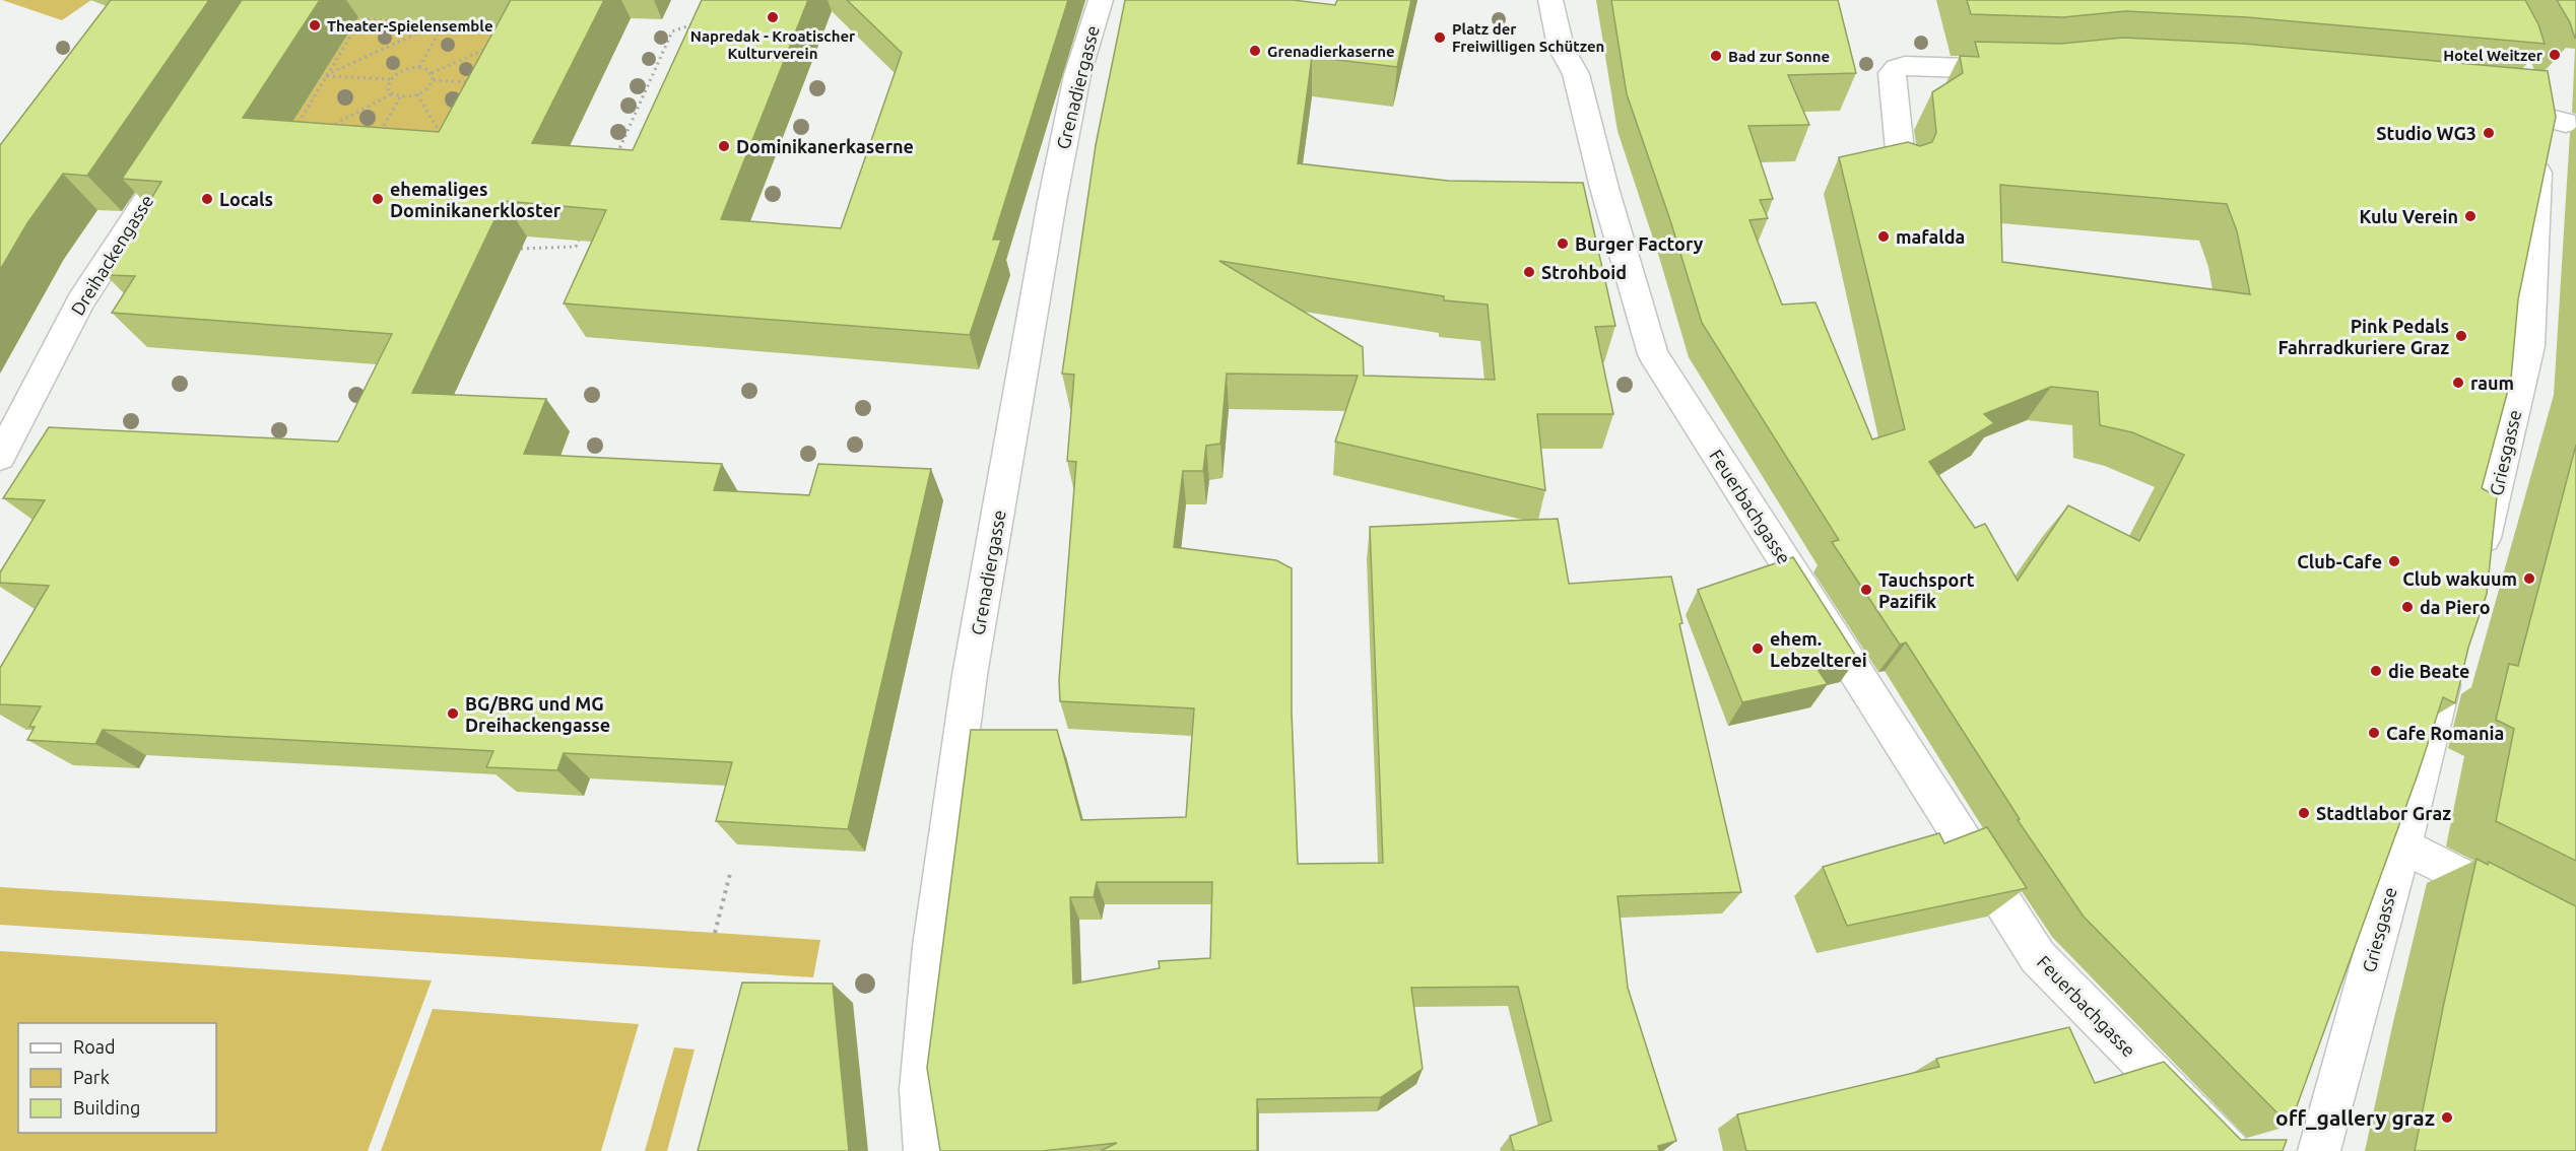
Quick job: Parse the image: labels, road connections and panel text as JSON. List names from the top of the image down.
{
  "streets": {
    "street": [
      "Grenadiergasse",
      "Dreihackengasse",
      "Griesgasse",
      "Feuerbachgasse"
    ]
  },
  "places": [
    "Napredak - Kroatischer Kulturverein",
    "Theater-Spielensemble",
    "Platz der Freiwilligen Schützen",
    "Grenadierkaserne",
    "Hotel Weitzer",
    "Bad zur Sonne",
    "Studio WG3",
    "Dominikanerkaserne",
    "Locals",
    "ehemaliges Dominikanerkloster",
    "Kulu Verein",
    "mafalda",
    "Burger Factory",
    "Strohboid",
    "Pink Pedals Fahrradkuriere Graz",
    "raum",
    "Club-Cafe",
    "Club wakuum",
    "Tauchsport Pazifik",
    "da Piero",
    "ehem. Lebzelterei",
    "die Beate",
    "BG/BRG und MG Dreihackengasse",
    "Cafe Romania",
    "Stadtlabor Graz",
    "off_gallery graz"
  ],
  "legend": ["Road", "Park", "Building"]
}
